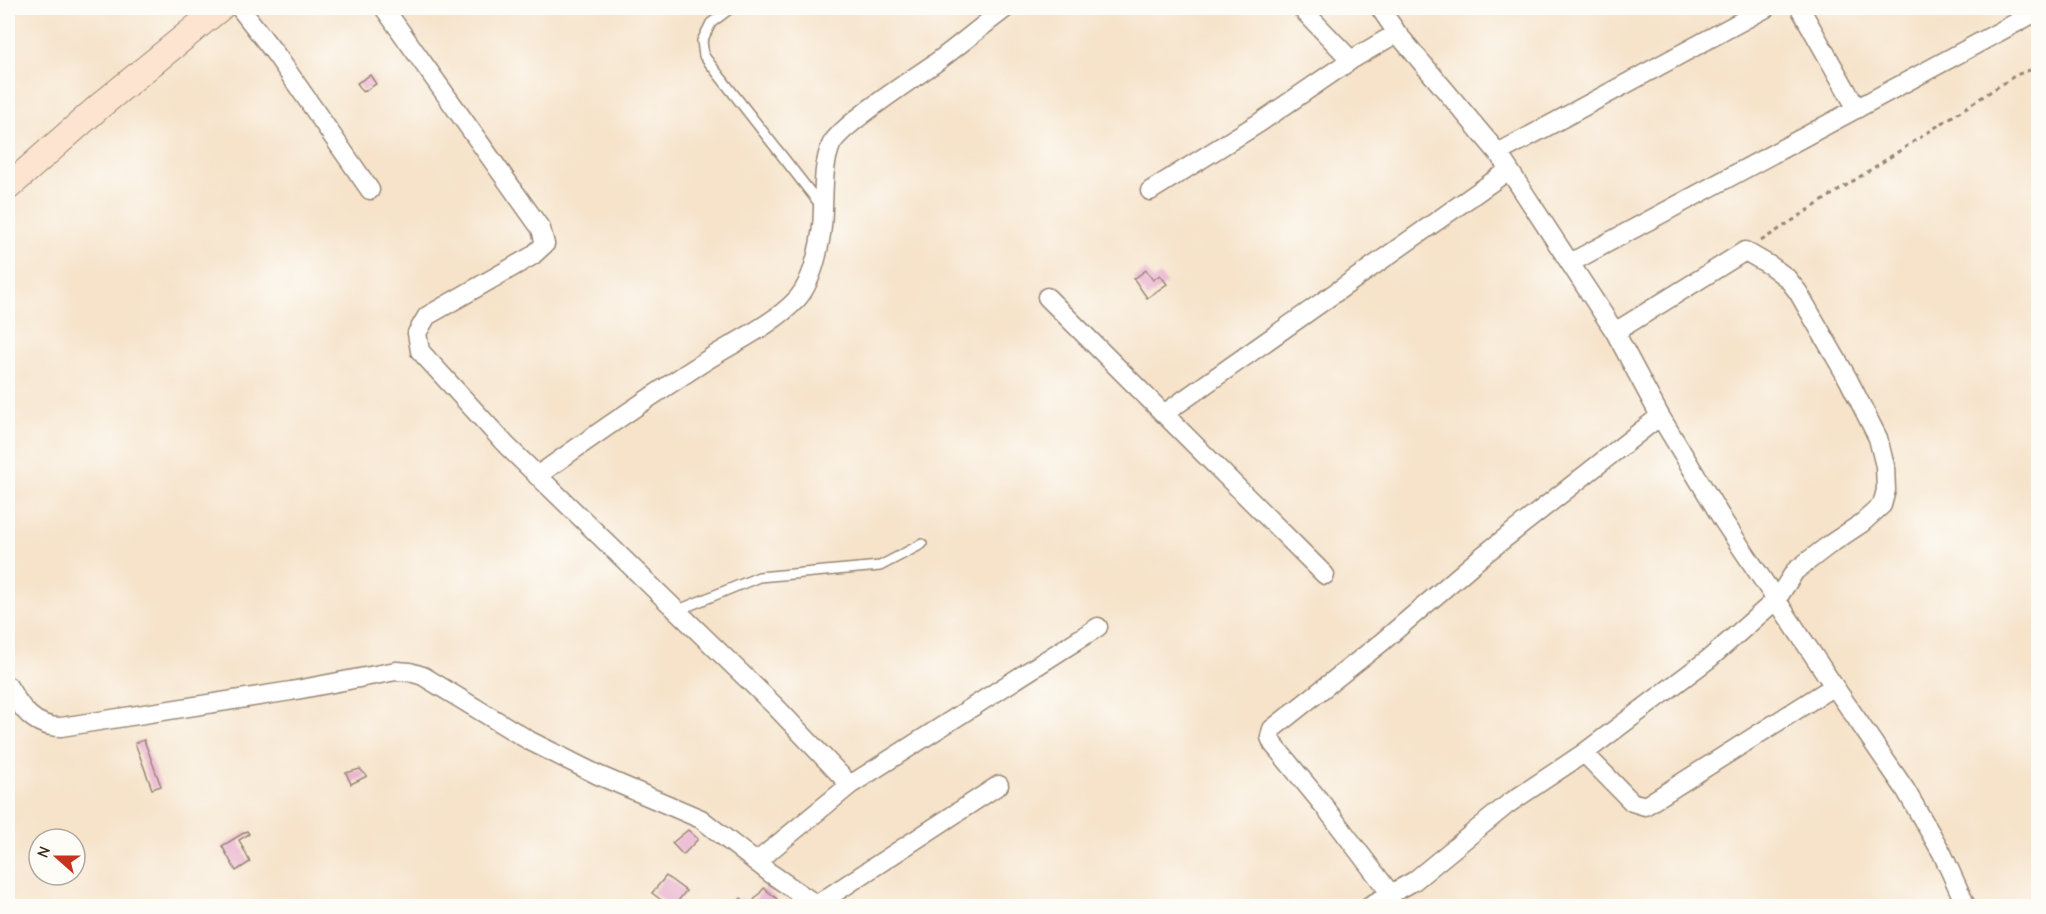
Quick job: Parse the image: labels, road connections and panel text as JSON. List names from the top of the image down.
{
  "north": "left"
}
